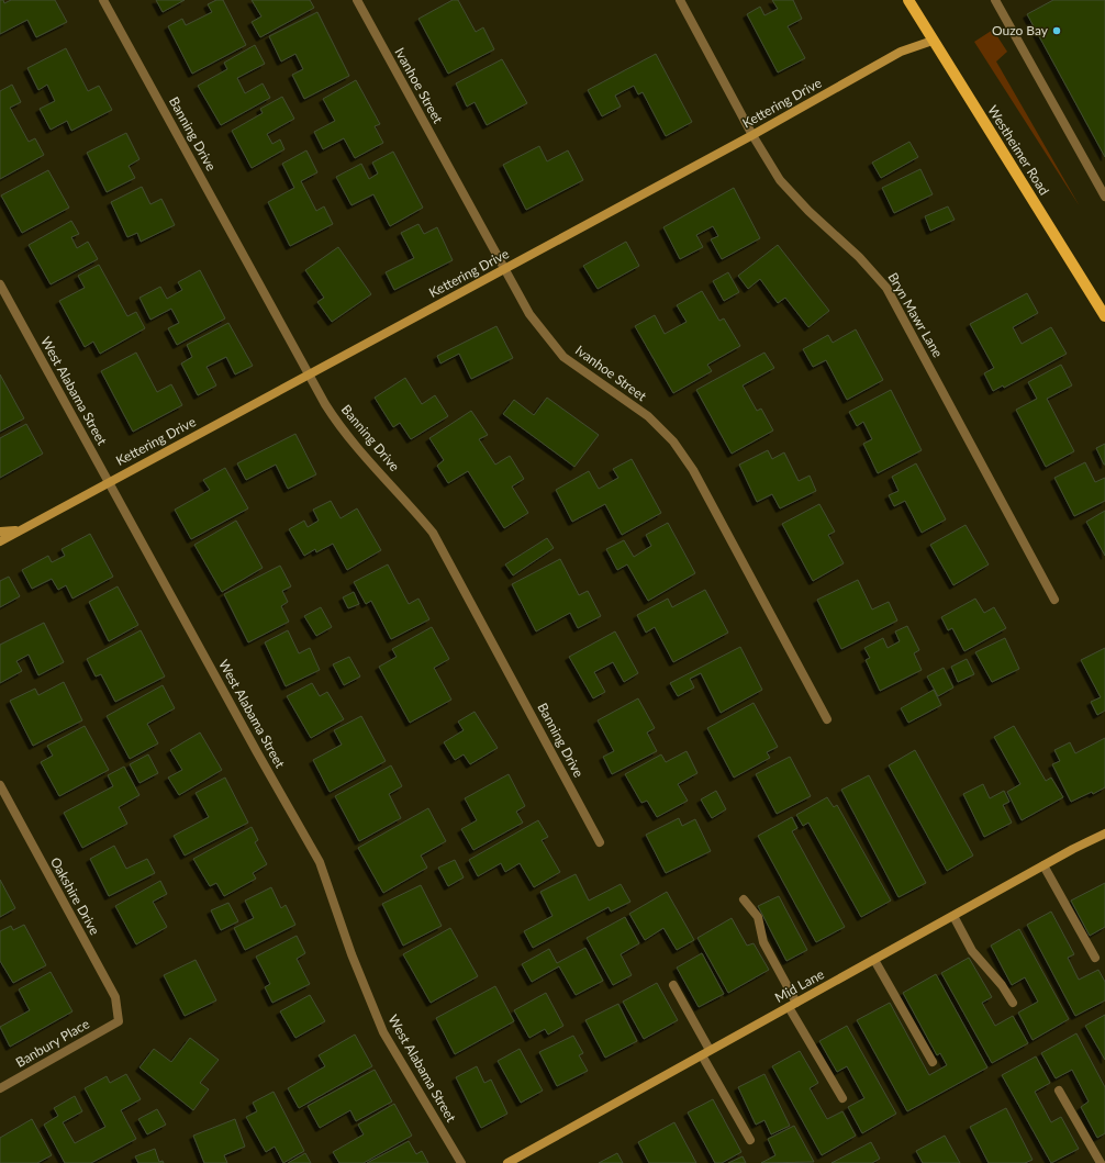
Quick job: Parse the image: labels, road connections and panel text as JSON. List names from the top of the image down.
{
  "streets": {
    "main road": ["Westheimer Road"],
    "street": [
      "Ivanhoe Street",
      "Kettering Drive",
      "Banning Drive",
      "Bryn Mawr Lane",
      "West Alabama Street",
      "Oakshire Drive",
      "Mid Lane",
      "Banbury Place"
    ]
  },
  "crossings": [
    ["Ivanhoe Street", "Kettering Drive"],
    ["Kettering Drive", "Banning Drive"],
    ["Kettering Drive", "Westheimer Road"],
    ["Kettering Drive", "Bryn Mawr Lane"],
    ["Kettering Drive", "West Alabama Street"],
    ["Oakshire Drive", "Banbury Place"]
  ],
  "places": ["Ouzo Bay"]
}
